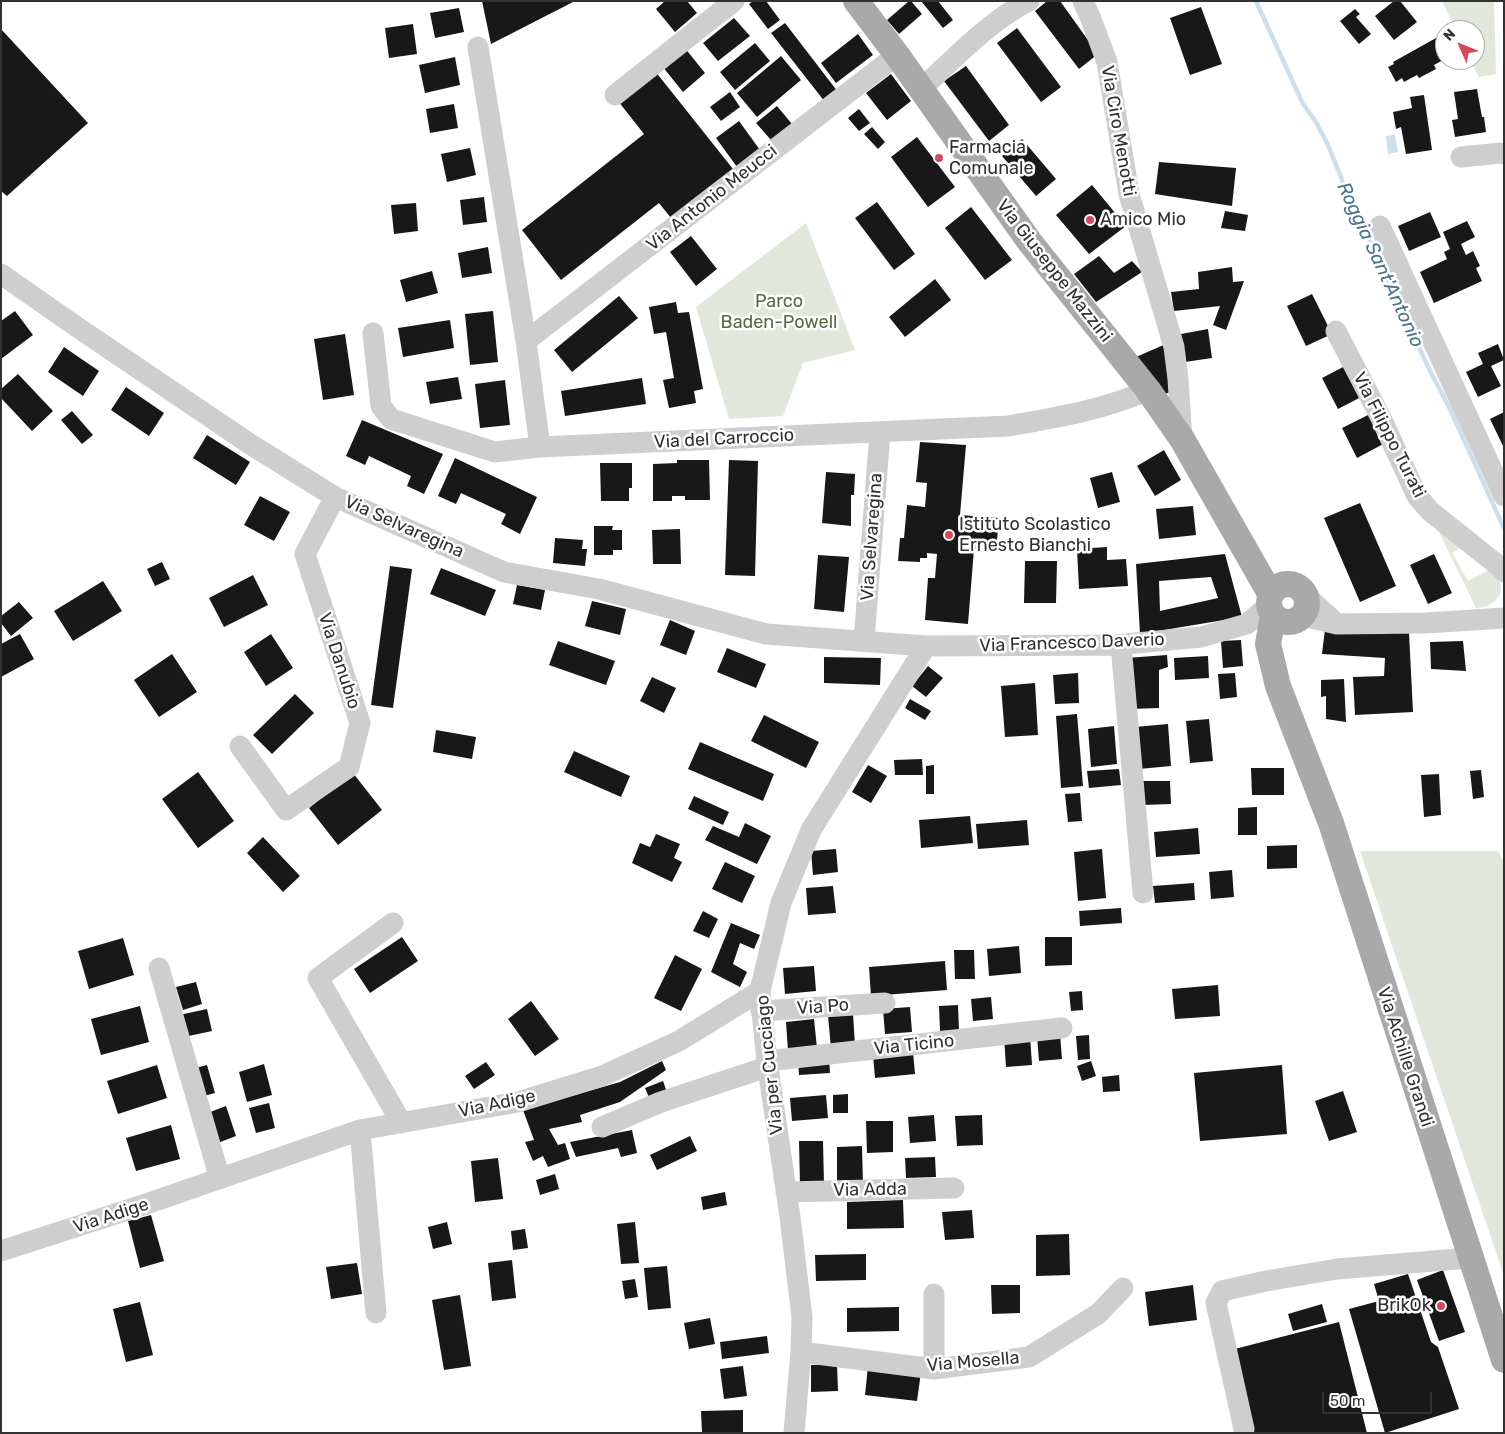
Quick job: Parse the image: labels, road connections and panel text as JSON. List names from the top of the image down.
{
  "streets": {
    "main road": ["Via Giuseppe Mazzini", "Via Achille Grandi"],
    "street": [
      "Via Ciro Menotti",
      "Via Antonio Meucci",
      "Via Filippo Turati",
      "Via del Carroccio",
      "Via Selvaregina",
      "Via Francesco Daverio",
      "Via Danubio",
      "Via Po",
      "Via Ticino",
      "Via per Cucciago",
      "Via Adige",
      "Via Adda",
      "Via Mosella"
    ]
  },
  "crossings": [
    ["Via Ciro Menotti", "Via Giuseppe Mazzini"],
    ["Via Antonio Meucci", "Via Giuseppe Mazzini"],
    ["Via Giuseppe Mazzini", "Via del Carroccio"],
    ["Via Giuseppe Mazzini", "Via Francesco Daverio"],
    ["Via Giuseppe Mazzini", "Via Achille Grandi"],
    ["Via del Carroccio", "Via Selvaregina"],
    ["Via Selvaregina", "Via Francesco Daverio"],
    ["Via Selvaregina", "Via Danubio"],
    ["Via Selvaregina", "Via per Cucciago"],
    ["Via Francesco Daverio", "Via Achille Grandi"],
    ["Via Francesco Daverio", "Via per Cucciago"],
    ["Via Po", "Via per Cucciago"],
    ["Via Po", "Via Adige"],
    ["Via Ticino", "Via per Cucciago"],
    ["Via per Cucciago", "Via Adige"],
    ["Via per Cucciago", "Via Adda"],
    ["Via per Cucciago", "Via Mosella"]
  ],
  "water": ["Roggia Sant'Antonio"],
  "parks": ["Parco Baden-Powell"],
  "places": [
    "Farmacia Comunale",
    "Amico Mio",
    "Istituto Scolastico Ernesto Bianchi",
    "BrikOk"
  ],
  "scale_bar": "50 m",
  "north": "top left"
}
